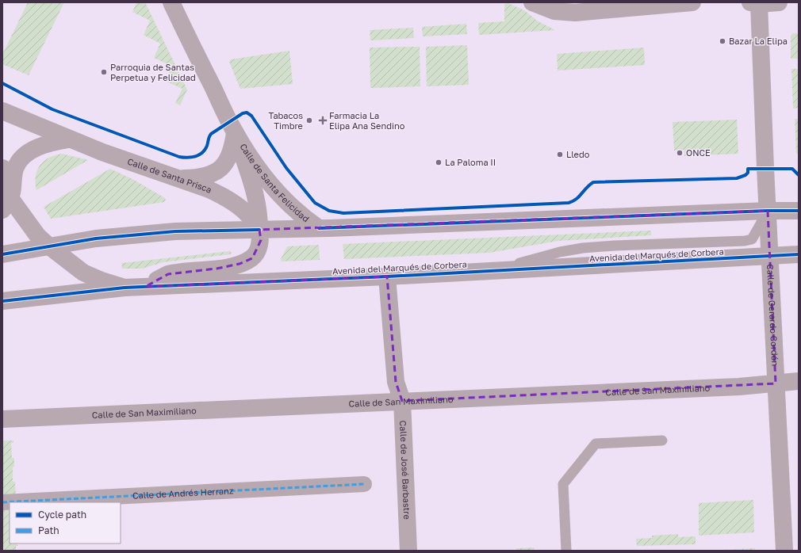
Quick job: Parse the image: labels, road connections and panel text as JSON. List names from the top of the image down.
{
  "streets": {
    "street": [
      "Calle de Santa Prisca",
      "Calle de Santa Felicidad",
      "Avenida del Marqués de Corbera",
      "Calle de Gerardo Cordón",
      "Calle de San Maximiliano",
      "Calle de José Barbastre",
      "Calle de Andrés Herranz"
    ]
  },
  "crossings": [
    ["Calle de Santa Prisca", "Calle de Santa Felicidad"],
    ["Calle de Santa Felicidad", "Avenida del Marqués de Corbera"],
    ["Avenida del Marqués de Corbera", "Calle de Gerardo Cordón"],
    ["Avenida del Marqués de Corbera", "Calle de José Barbastre"],
    ["Calle de Gerardo Cordón", "Calle de San Maximiliano"],
    ["Calle de San Maximiliano", "Calle de José Barbastre"]
  ],
  "places": {
    "other": [
      "Bazar La Elipa",
      "Parroquia de Santas Perpetua y Felicidad",
      "Tabacos Timbre",
      "ONCE",
      "Lledo",
      "La Paloma II"
    ],
    "health": ["Farmacia La Elipa Ana Sendino"]
  },
  "legend": ["Cycle path", "Path"]
}
